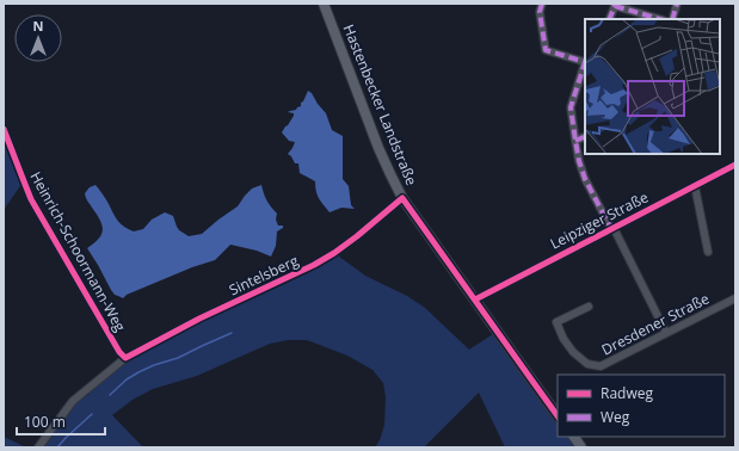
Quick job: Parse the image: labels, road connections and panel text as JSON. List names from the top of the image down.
{
  "streets": {
    "main road": ["Hastenbecker Landstraße"],
    "street": [
      "Leipziger Straße",
      "Heinrich-Schoormann-Weg",
      "Sintelsberg",
      "Dresdener Straße"
    ]
  },
  "crossings": [
    ["Hastenbecker Landstraße", "Leipziger Straße"],
    ["Hastenbecker Landstraße", "Sintelsberg"],
    ["Heinrich-Schoormann-Weg", "Sintelsberg"]
  ],
  "legend": ["Radweg", "Weg"],
  "scale_bar": "100 m",
  "north": "top"
}
